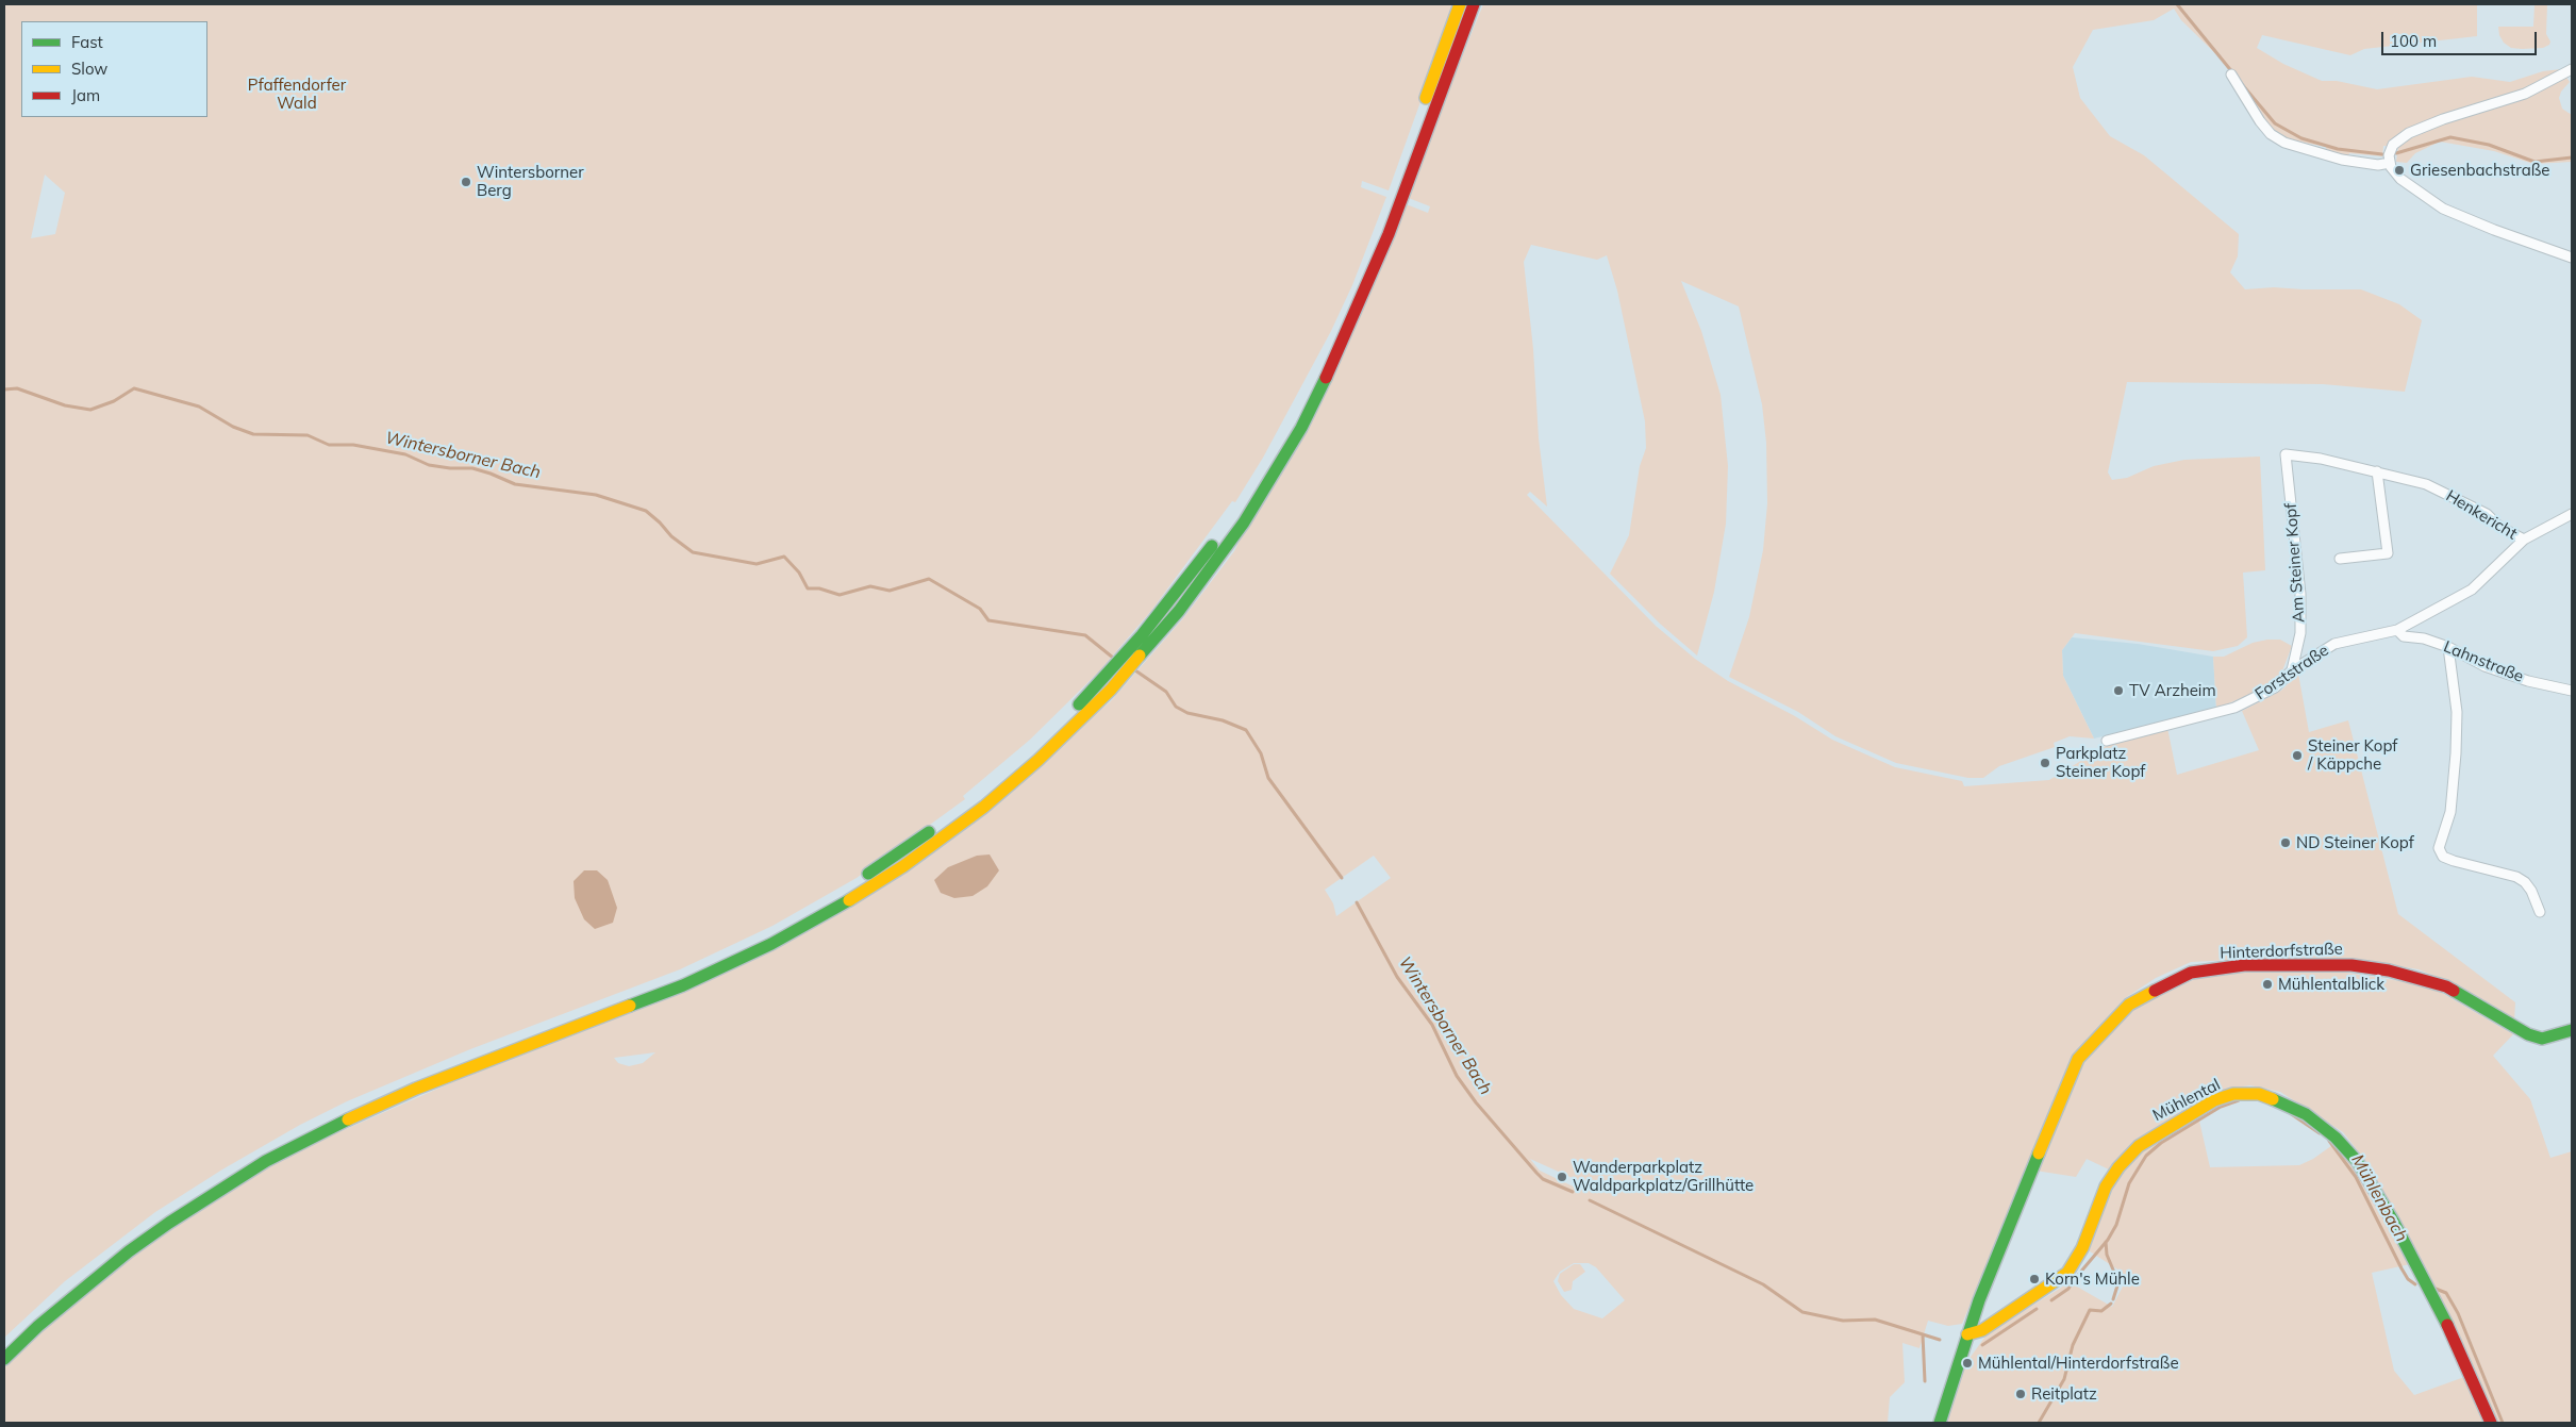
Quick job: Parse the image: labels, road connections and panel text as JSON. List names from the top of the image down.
{
  "streets": {
    "main road": ["Hinterdorfstraße", "Mühlental"],
    "street": [
      "Henkericht",
      "Am Steiner Kopf",
      "Lahnstraße",
      "Forststraße"
    ]
  },
  "crossings": [
    ["Henkericht", "Am Steiner Kopf"],
    ["Henkericht", "Forststraße"],
    ["Am Steiner Kopf", "Forststraße"],
    ["Lahnstraße", "Forststraße"],
    ["Hinterdorfstraße", "Mühlental"]
  ],
  "water": ["Wintersborner Bach", "Mühlenbach"],
  "parks": ["Pfaffendorfer Wald"],
  "places": [
    "Griesenbachstraße",
    "Wintersborner Berg",
    "TV Arzheim",
    "Steiner Kopf / Käppche",
    "Parkplatz Steiner Kopf",
    "ND Steiner Kopf",
    "Mühlentalblick",
    "Wanderparkplatz Waldparkplatz/Grillhütte",
    "Korn's Mühle",
    "Mühlental/Hinterdorfstraße",
    "Reitplatz"
  ],
  "legend": ["Fast", "Slow", "Jam"],
  "scale_bar": "100 m"
}
